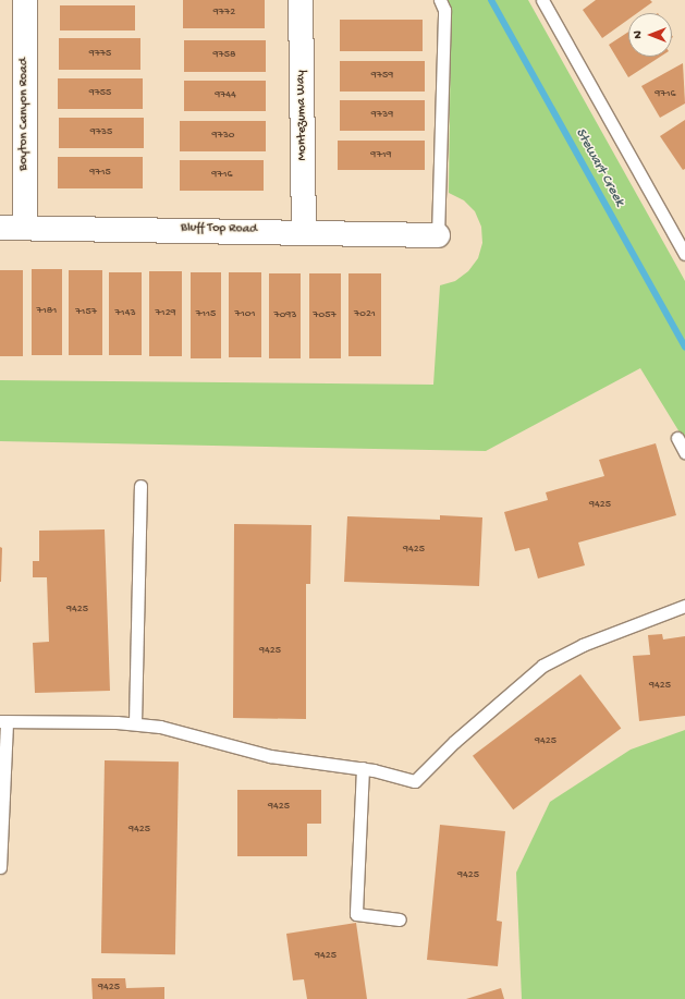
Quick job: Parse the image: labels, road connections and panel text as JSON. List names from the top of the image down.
{
  "streets": {
    "street": ["Boyton Canyon Road", "Montezuma Way", "Bluff Top Road"]
  },
  "crossings": [
    ["Boyton Canyon Road", "Bluff Top Road"],
    ["Montezuma Way", "Bluff Top Road"]
  ],
  "water": ["Stewart Creek"],
  "house_numbers": [
    "9772",
    "9775",
    "9758",
    "9759",
    "9755",
    "9716",
    "9744",
    "9739",
    "9735",
    "9730",
    "9719",
    "9715",
    "9716",
    "7181",
    "7157",
    "7143",
    "7129",
    "7115",
    "7101",
    "7021",
    "7093",
    "7057",
    "9425",
    "9425",
    "9425",
    "9425",
    "9425",
    "9425",
    "9425",
    "9425",
    "9425",
    "9425",
    "9425"
  ],
  "north": "left"
}
